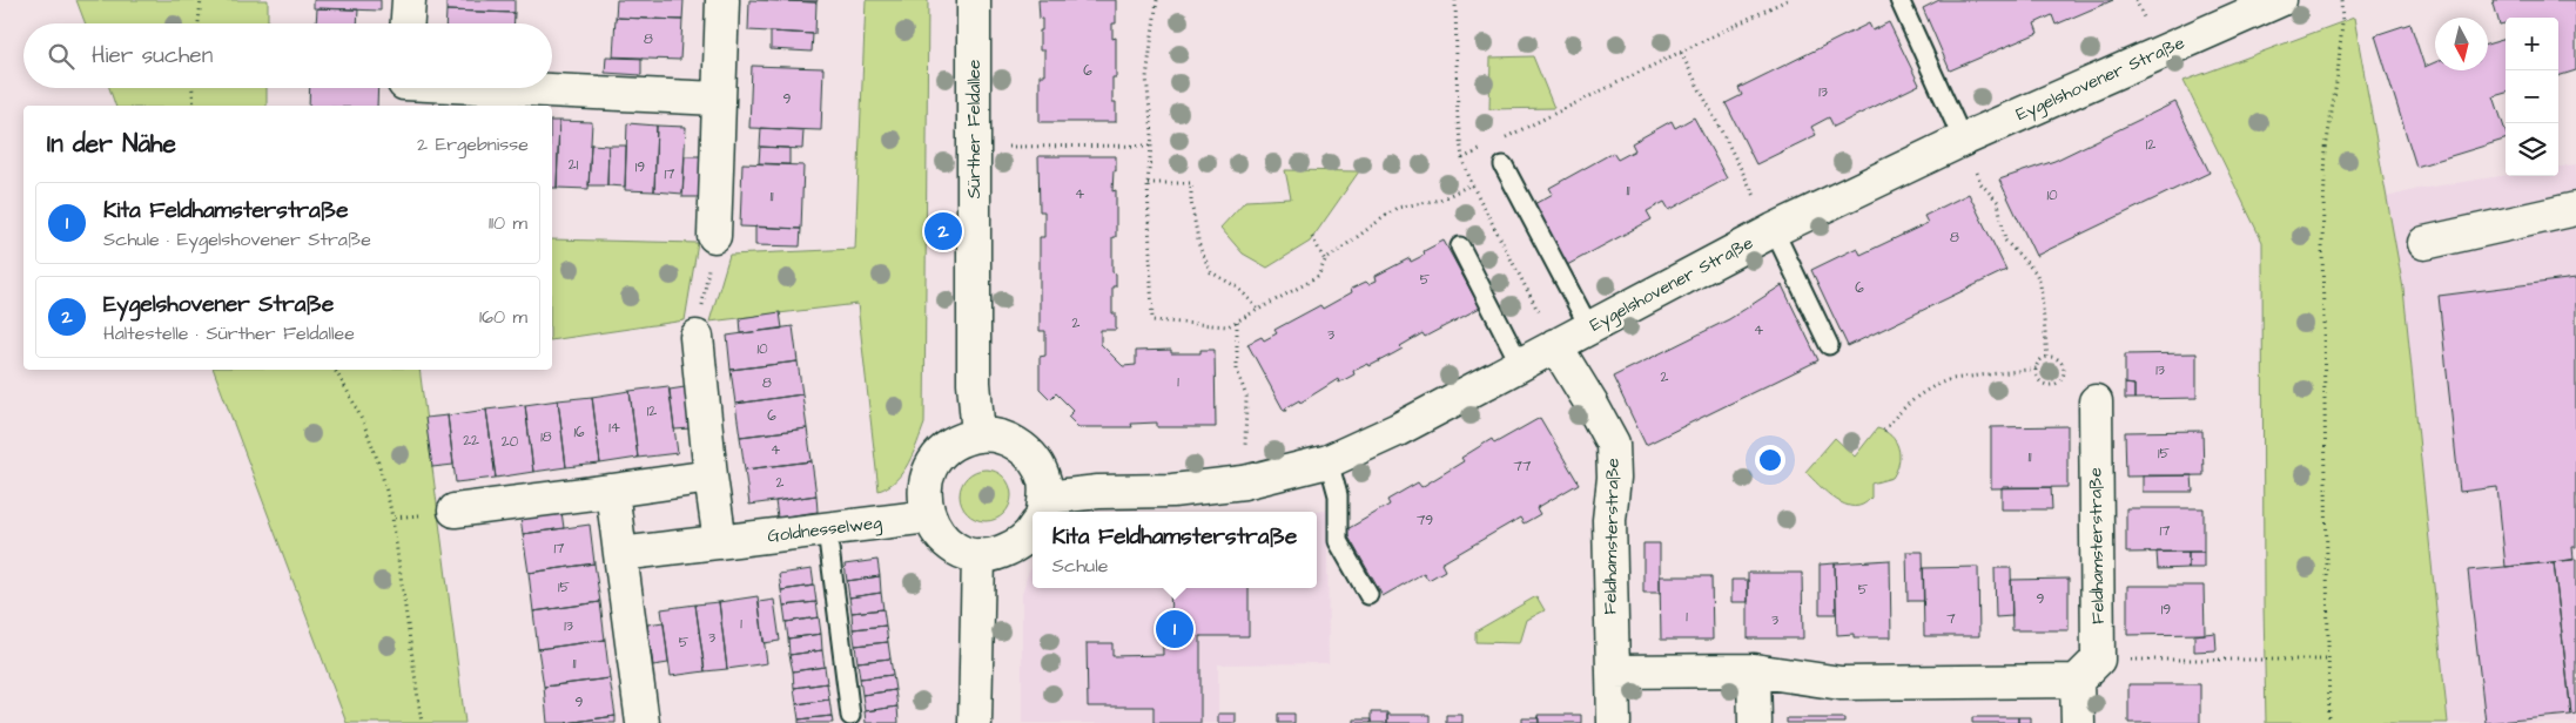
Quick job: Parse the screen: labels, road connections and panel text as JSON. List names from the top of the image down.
{
  "streets": {
    "street": [
      "Eygelshovener Straße",
      "Sürther Feldallee",
      "Goldnesselweg",
      "Feldhamsterstraße"
    ]
  },
  "crossings": [
    ["Eygelshovener Straße", "Feldhamsterstraße"]
  ],
  "house_numbers": [
    "8",
    "6",
    "13",
    "9",
    "12",
    "21",
    "19",
    "17",
    "11",
    "4",
    "10",
    "11",
    "8",
    "5",
    "6",
    "2",
    "4",
    "3",
    "10",
    "13",
    "2",
    "1",
    "8",
    "12",
    "6",
    "14",
    "16",
    "18",
    "22",
    "20",
    "4",
    "15",
    "11",
    "77",
    "2",
    "79",
    "17",
    "17",
    "15",
    "5",
    "9",
    "19",
    "1",
    "7",
    "3",
    "1",
    "13",
    "3",
    "5",
    "11",
    "9"
  ],
  "north": "bottom",
  "page": {
    "map_buttons": ["+", "−"],
    "search": "Hier suchen",
    "heading": ["In der Nähe", "2 Ergebnisse"],
    "list": [
      {
        "mark": "1",
        "name": "Kita Feldhamsterstraße",
        "note": "Schule · Eygelshovener Straße",
        "value": "110 m"
      },
      {
        "mark": "2",
        "name": "Eygelshovener Straße",
        "note": "Haltestelle · Sürther Feldallee",
        "value": "160 m"
      }
    ],
    "pins": ["2", "1"],
    "popup": ["Kita Feldhamsterstraße", "Schule"]
  }
}
